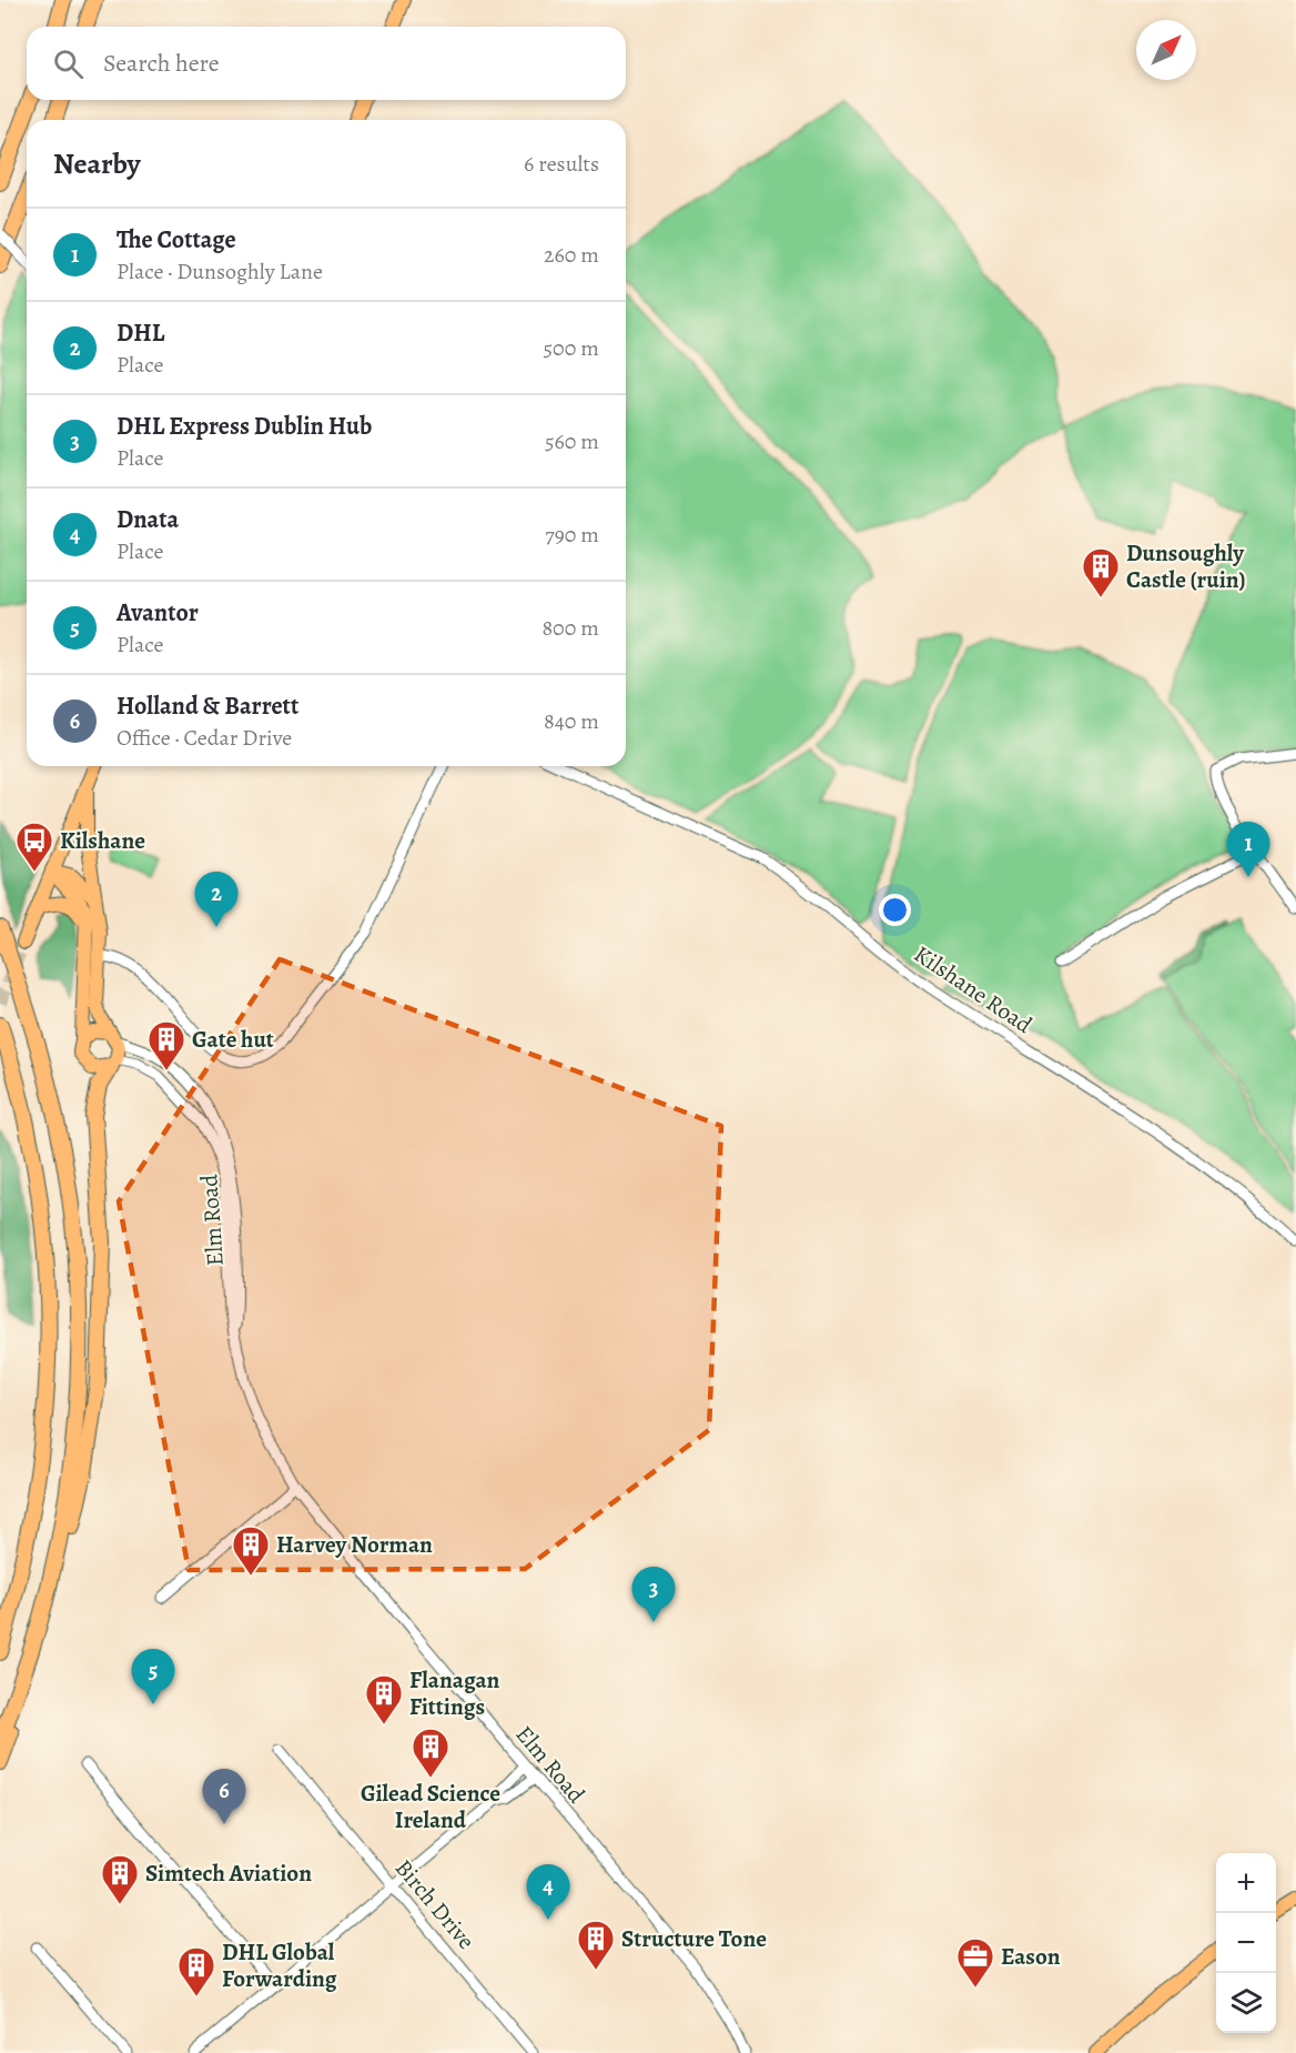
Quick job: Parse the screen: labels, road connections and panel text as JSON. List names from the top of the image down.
{
  "streets": {
    "street": ["Kilshane Road", "Elm Road", "Birch Drive"]
  },
  "places": {
    "building": [
      "Dunsoughly Castle (ruin)",
      "Gate hut",
      "Harvey Norman",
      "Flanagan Fittings",
      "Gilead Science Ireland",
      "Simtech Aviation",
      "Structure Tone",
      "DHL Global Forwarding"
    ],
    "bus stop": ["Kilshane"],
    "office": ["Eason"]
  },
  "north": "top right",
  "page": {
    "search": "Search here",
    "heading": ["Nearby", "6 results"],
    "list": [
      {
        "mark": "1",
        "name": "The Cottage",
        "note": "Place · Dunsoghly Lane",
        "value": "260 m"
      },
      {
        "mark": "2",
        "name": "DHL",
        "note": "Place",
        "value": "500 m"
      },
      {
        "mark": "3",
        "name": "DHL Express Dublin Hub",
        "note": "Place",
        "value": "560 m"
      },
      {
        "mark": "4",
        "name": "Dnata",
        "note": "Place",
        "value": "790 m"
      },
      {
        "mark": "5",
        "name": "Avantor",
        "note": "Place",
        "value": "800 m"
      },
      {
        "mark": "6",
        "name": "Holland & Barrett",
        "note": "Office · Cedar Drive",
        "value": "840 m"
      }
    ],
    "pins": [
      "1",
      "2",
      "3",
      "5",
      "6",
      "4"
    ],
    "map_buttons": ["+", "−"]
  }
}
